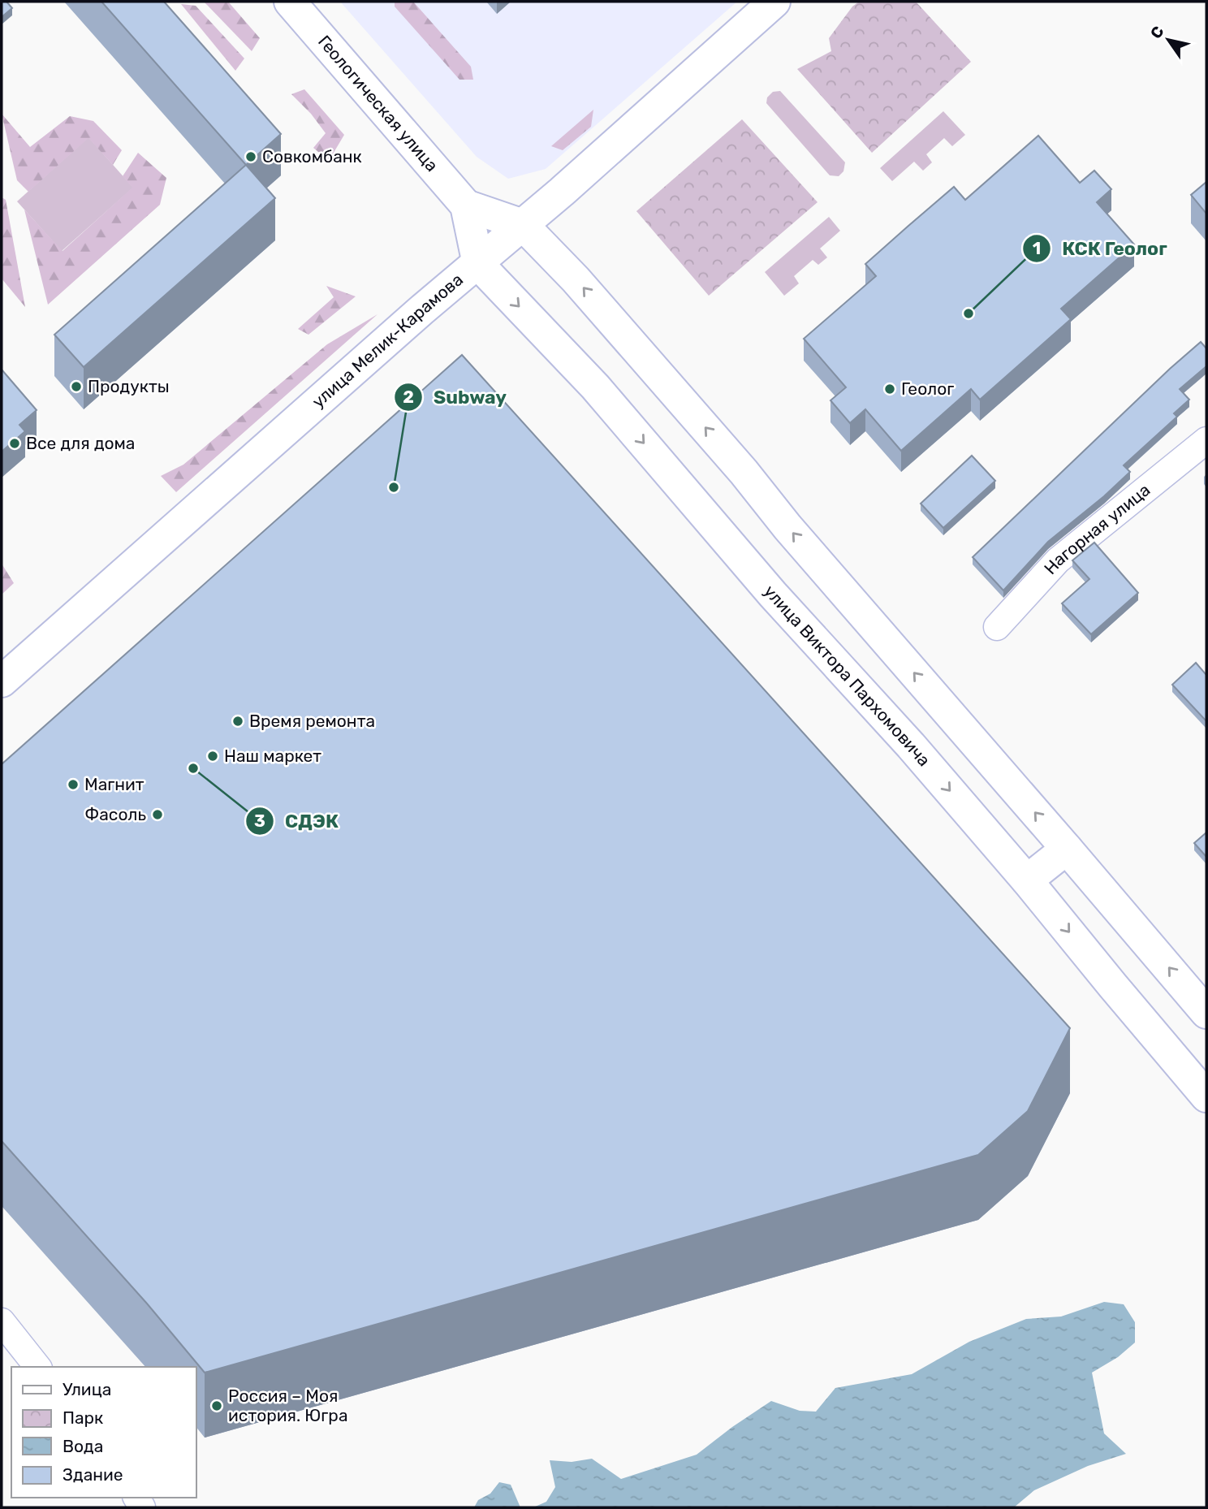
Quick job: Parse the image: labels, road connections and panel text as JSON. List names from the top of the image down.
{
  "streets": {
    "main road": ["Геологическая улица", "улица Мелик-Карамова", "улица Виктора Пархомовича"],
    "street": ["Нагорная улица"]
  },
  "crossings": [
    ["Геологическая улица", "улица Мелик-Карамова"],
    ["Геологическая улица", "улица Виктора Пархомовича"],
    ["улица Мелик-Карамова", "улица Виктора Пархомовича"]
  ],
  "places": [
    "Совкомбанк",
    "КСК Геолог",
    "Продукты",
    "Геолог",
    "Все для дома",
    "Subway",
    "Время ремонта",
    "Наш маркет",
    "СДЭК",
    "Магнит",
    "Фасоль",
    "Россия – Моя история. Югра"
  ],
  "legend": [
    "Улица",
    "Парк",
    "Вода",
    "Здание"
  ],
  "north": "top left"
}
